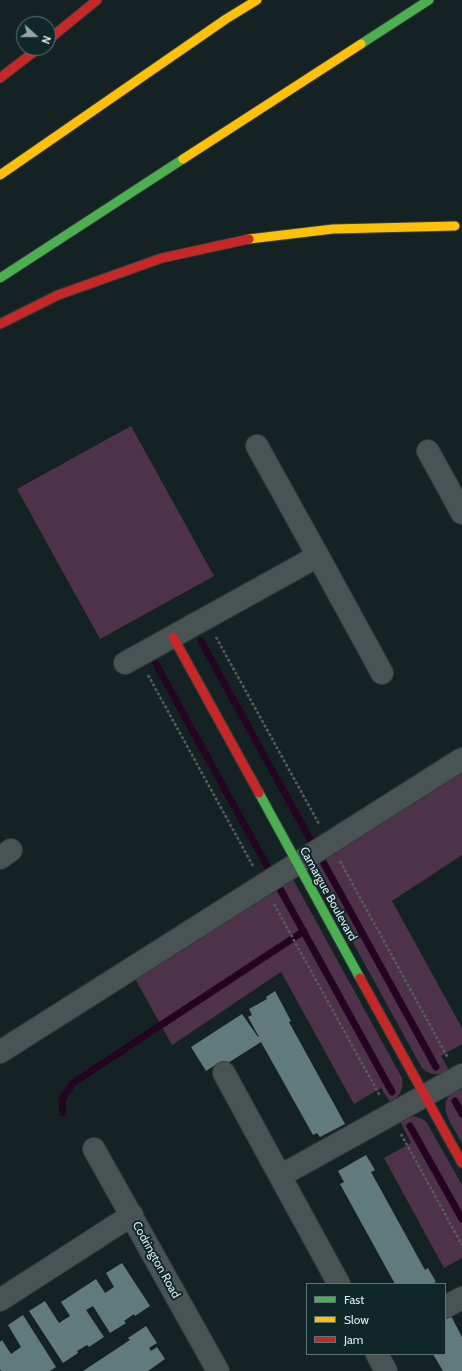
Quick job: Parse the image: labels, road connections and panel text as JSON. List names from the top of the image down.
{
  "streets": {
    "main road": ["Camargue Boulevard"],
    "street": ["Codrington Road"]
  },
  "legend": ["Fast", "Slow", "Jam"],
  "north": "right"
}
